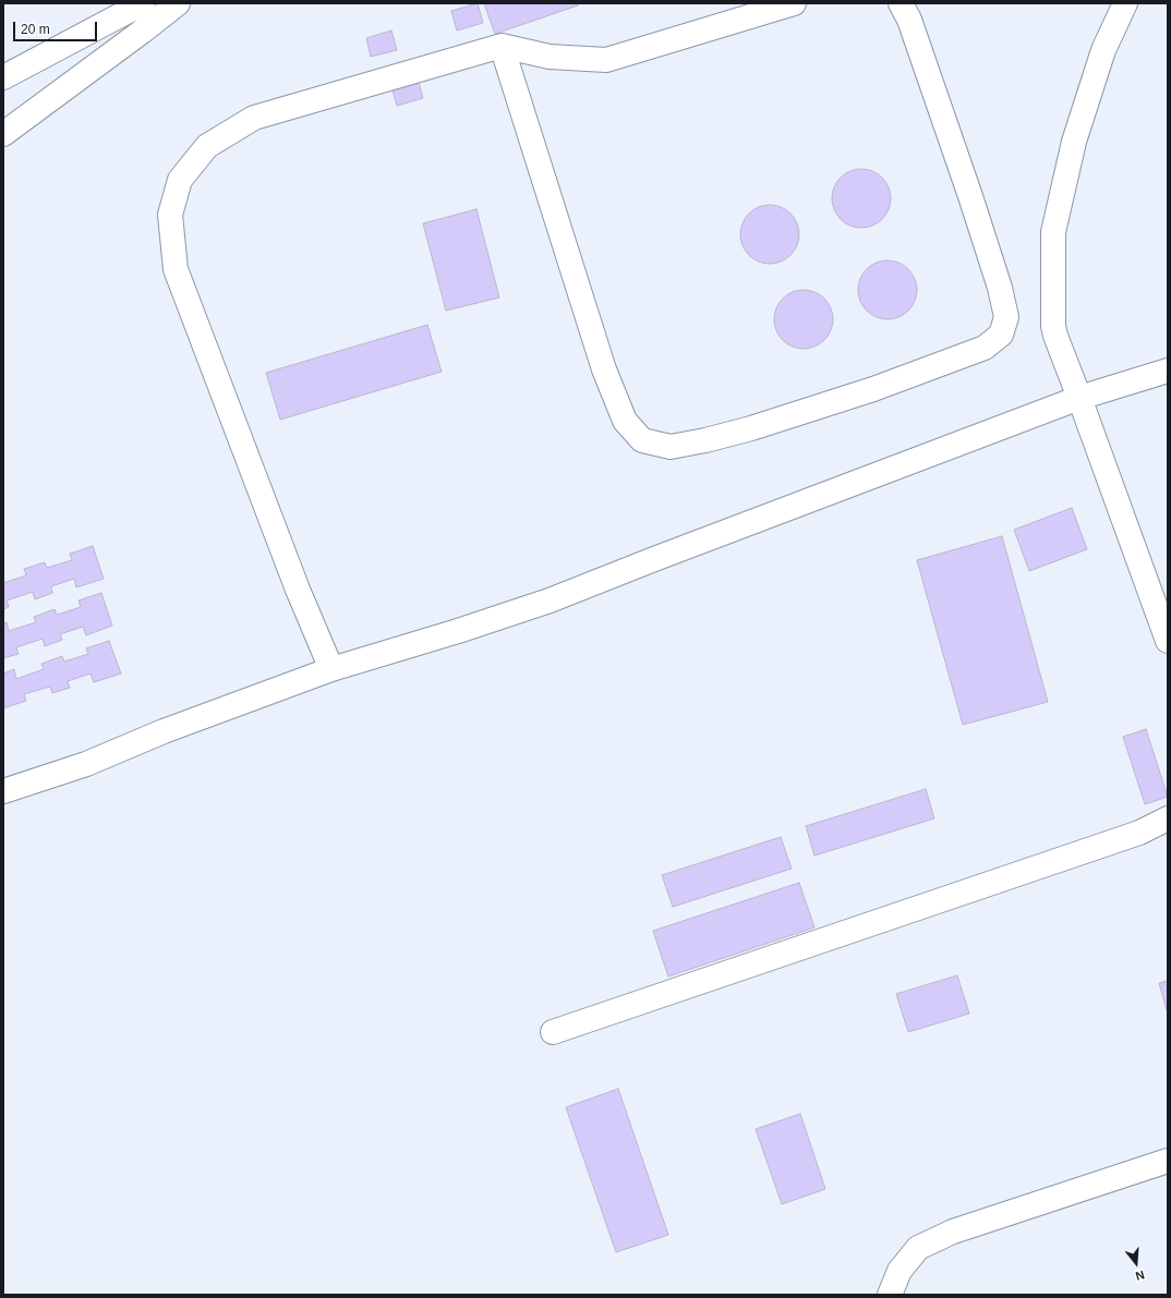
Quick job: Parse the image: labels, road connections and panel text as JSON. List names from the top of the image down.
{
  "scale_bar": "20 m",
  "north": "bottom"
}
